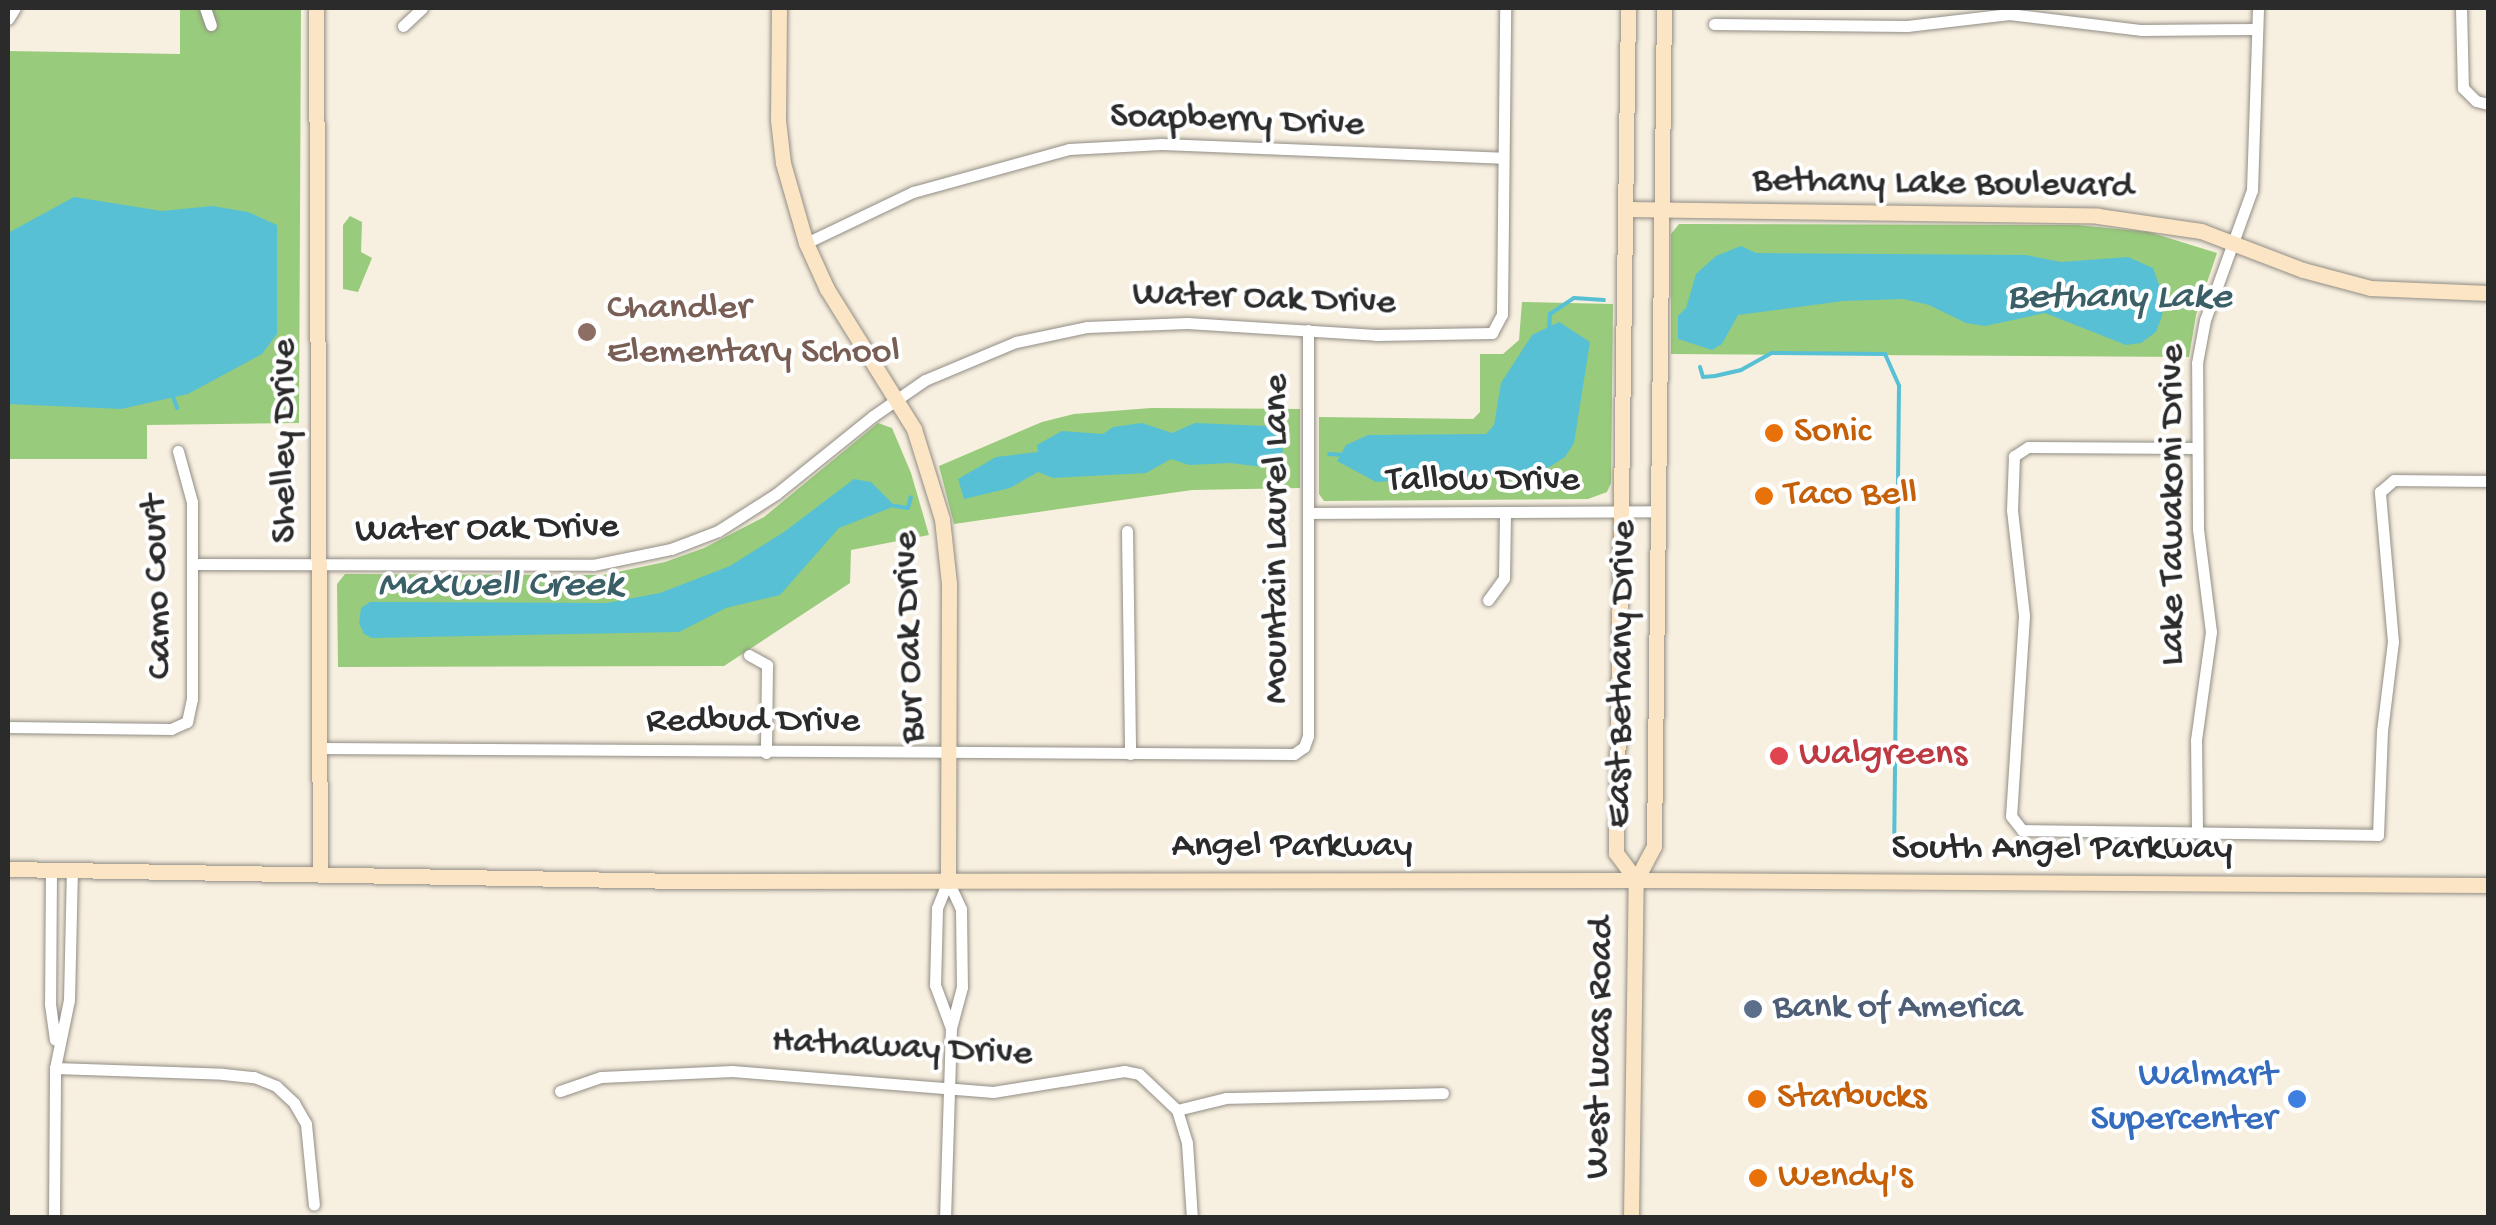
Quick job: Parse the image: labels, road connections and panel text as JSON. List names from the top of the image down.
{
  "streets": {
    "main road": [
      "Bethany Lake Boulevard",
      "Shelley Drive",
      "Bur Oak Drive",
      "East Bethany Drive",
      "Angel Parkway",
      "South Angel Parkway",
      "West Lucas Road"
    ],
    "street": [
      "Soapberry Drive",
      "Water Oak Drive",
      "Tallow Drive",
      "Lake Tawakoni Drive",
      "Mountain Laurel Lane",
      "Camo Court",
      "Redbud Drive",
      "Hathaway Drive"
    ]
  },
  "crossings": [
    ["Soapberry Drive", "Water Oak Drive"],
    ["Soapberry Drive", "Bur Oak Drive"],
    ["Bethany Lake Boulevard", "Lake Tawakoni Drive"],
    ["Bethany Lake Boulevard", "East Bethany Drive"],
    ["Water Oak Drive", "Shelley Drive"],
    ["Water Oak Drive", "Mountain Laurel Lane"],
    ["Water Oak Drive", "Camo Court"],
    ["Water Oak Drive", "Bur Oak Drive"],
    ["Shelley Drive", "Redbud Drive"],
    ["Shelley Drive", "Angel Parkway"],
    ["Tallow Drive", "Mountain Laurel Lane"],
    ["Tallow Drive", "East Bethany Drive"],
    ["Mountain Laurel Lane", "Redbud Drive"],
    ["Bur Oak Drive", "Redbud Drive"],
    ["Bur Oak Drive", "Angel Parkway"],
    ["East Bethany Drive", "Angel Parkway"],
    ["East Bethany Drive", "South Angel Parkway"],
    ["East Bethany Drive", "West Lucas Road"],
    ["Angel Parkway", "South Angel Parkway"],
    ["Angel Parkway", "West Lucas Road"],
    ["South Angel Parkway", "West Lucas Road"]
  ],
  "water": ["Bethany Lake", "Maxwell Creek"],
  "places": [
    "Chandler Elementary School",
    "Sonic",
    "Taco Bell",
    "Walgreens",
    "Bank of America",
    "Starbucks",
    "Walmart Supercenter",
    "Wendy's"
  ]
}
